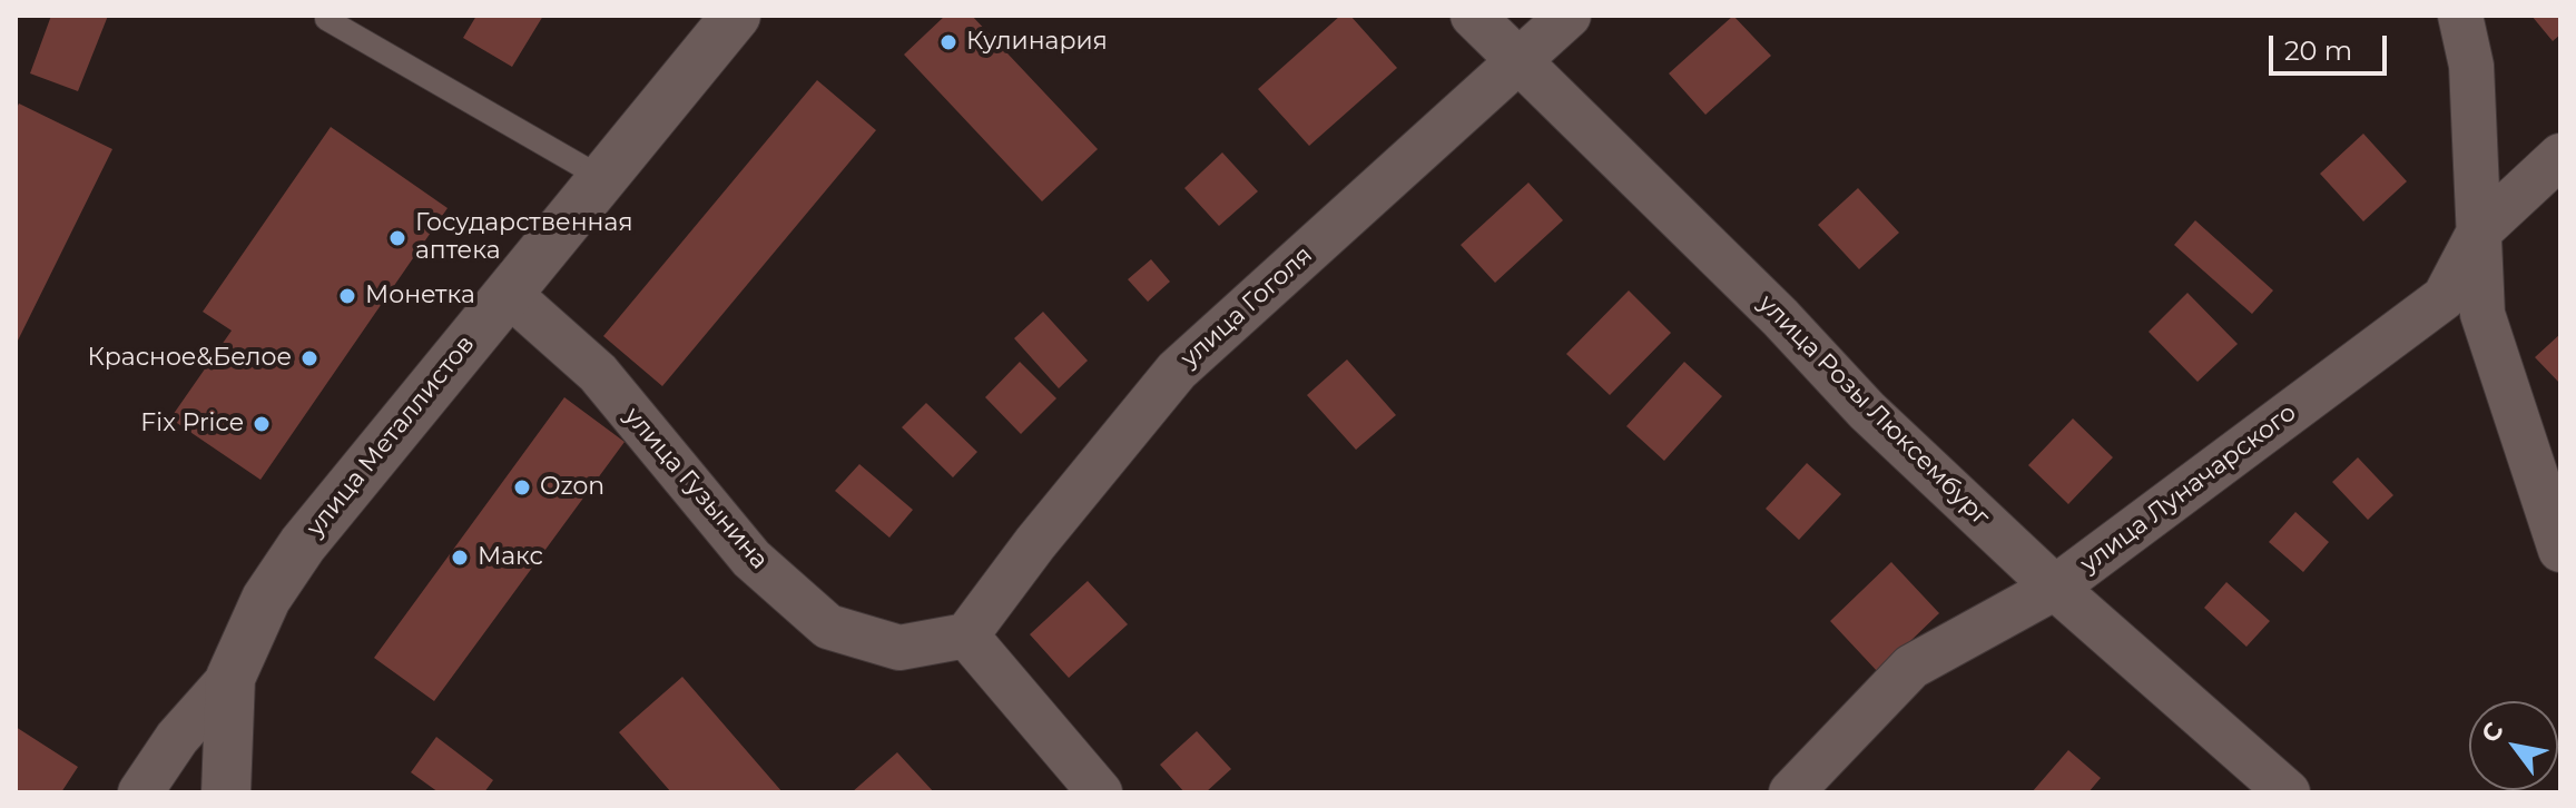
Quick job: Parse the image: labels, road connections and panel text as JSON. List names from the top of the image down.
{
  "streets": {
    "main road": ["улица Металлистов"],
    "street": [
      "улица Гоголя",
      "улица Розы Люксембург",
      "улица Гузынина",
      "улица Луначарского"
    ]
  },
  "crossings": [
    ["улица Гоголя", "улица Розы Люксембург"],
    ["улица Гоголя", "улица Гузынина"],
    ["улица Розы Люксембург", "улица Луначарского"],
    ["улица Металлистов", "улица Гузынина"]
  ],
  "places": [
    "Кулинария",
    "Государственная аптека",
    "Монетка",
    "Красное&Белое",
    "Fix Price",
    "Ozon",
    "Макс"
  ],
  "scale_bar": "20 m",
  "north": "top left"
}
